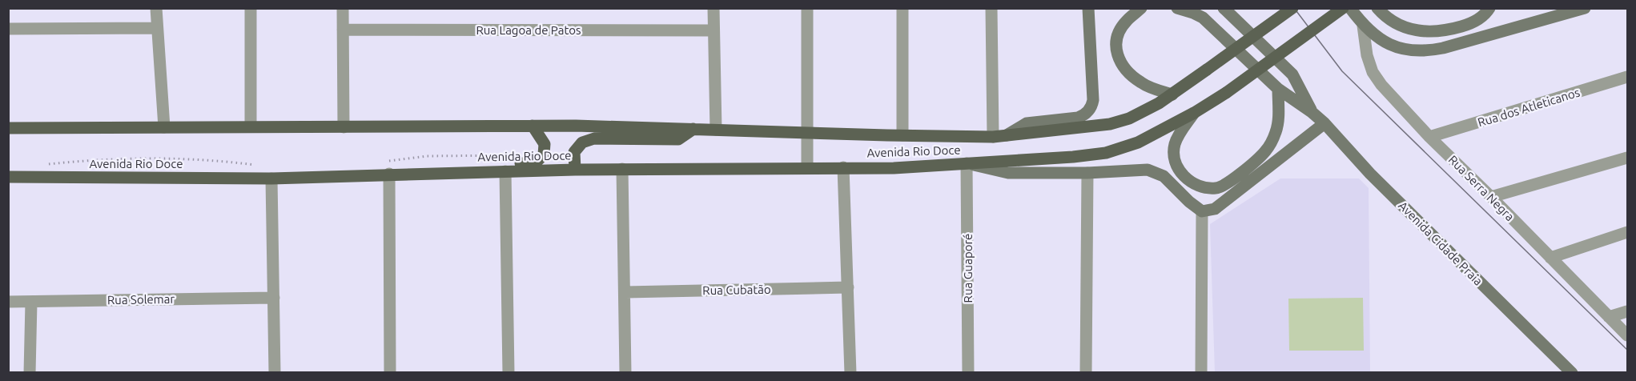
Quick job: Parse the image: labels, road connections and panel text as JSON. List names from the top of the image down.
{
  "streets": {
    "main road": ["Avenida Rio Doce", "Avenida Cidade Praia"],
    "street": [
      "Rua Lagoa de Patos",
      "Rua dos Atleticanos",
      "Rua Serra Negra",
      "Rua Guaporé",
      "Rua Cubatão",
      "Rua Solemar"
    ]
  },
  "crossings": [
    ["Rua dos Atleticanos", "Rua Serra Negra"],
    ["Avenida Rio Doce", "Rua Guaporé"]
  ]
}
